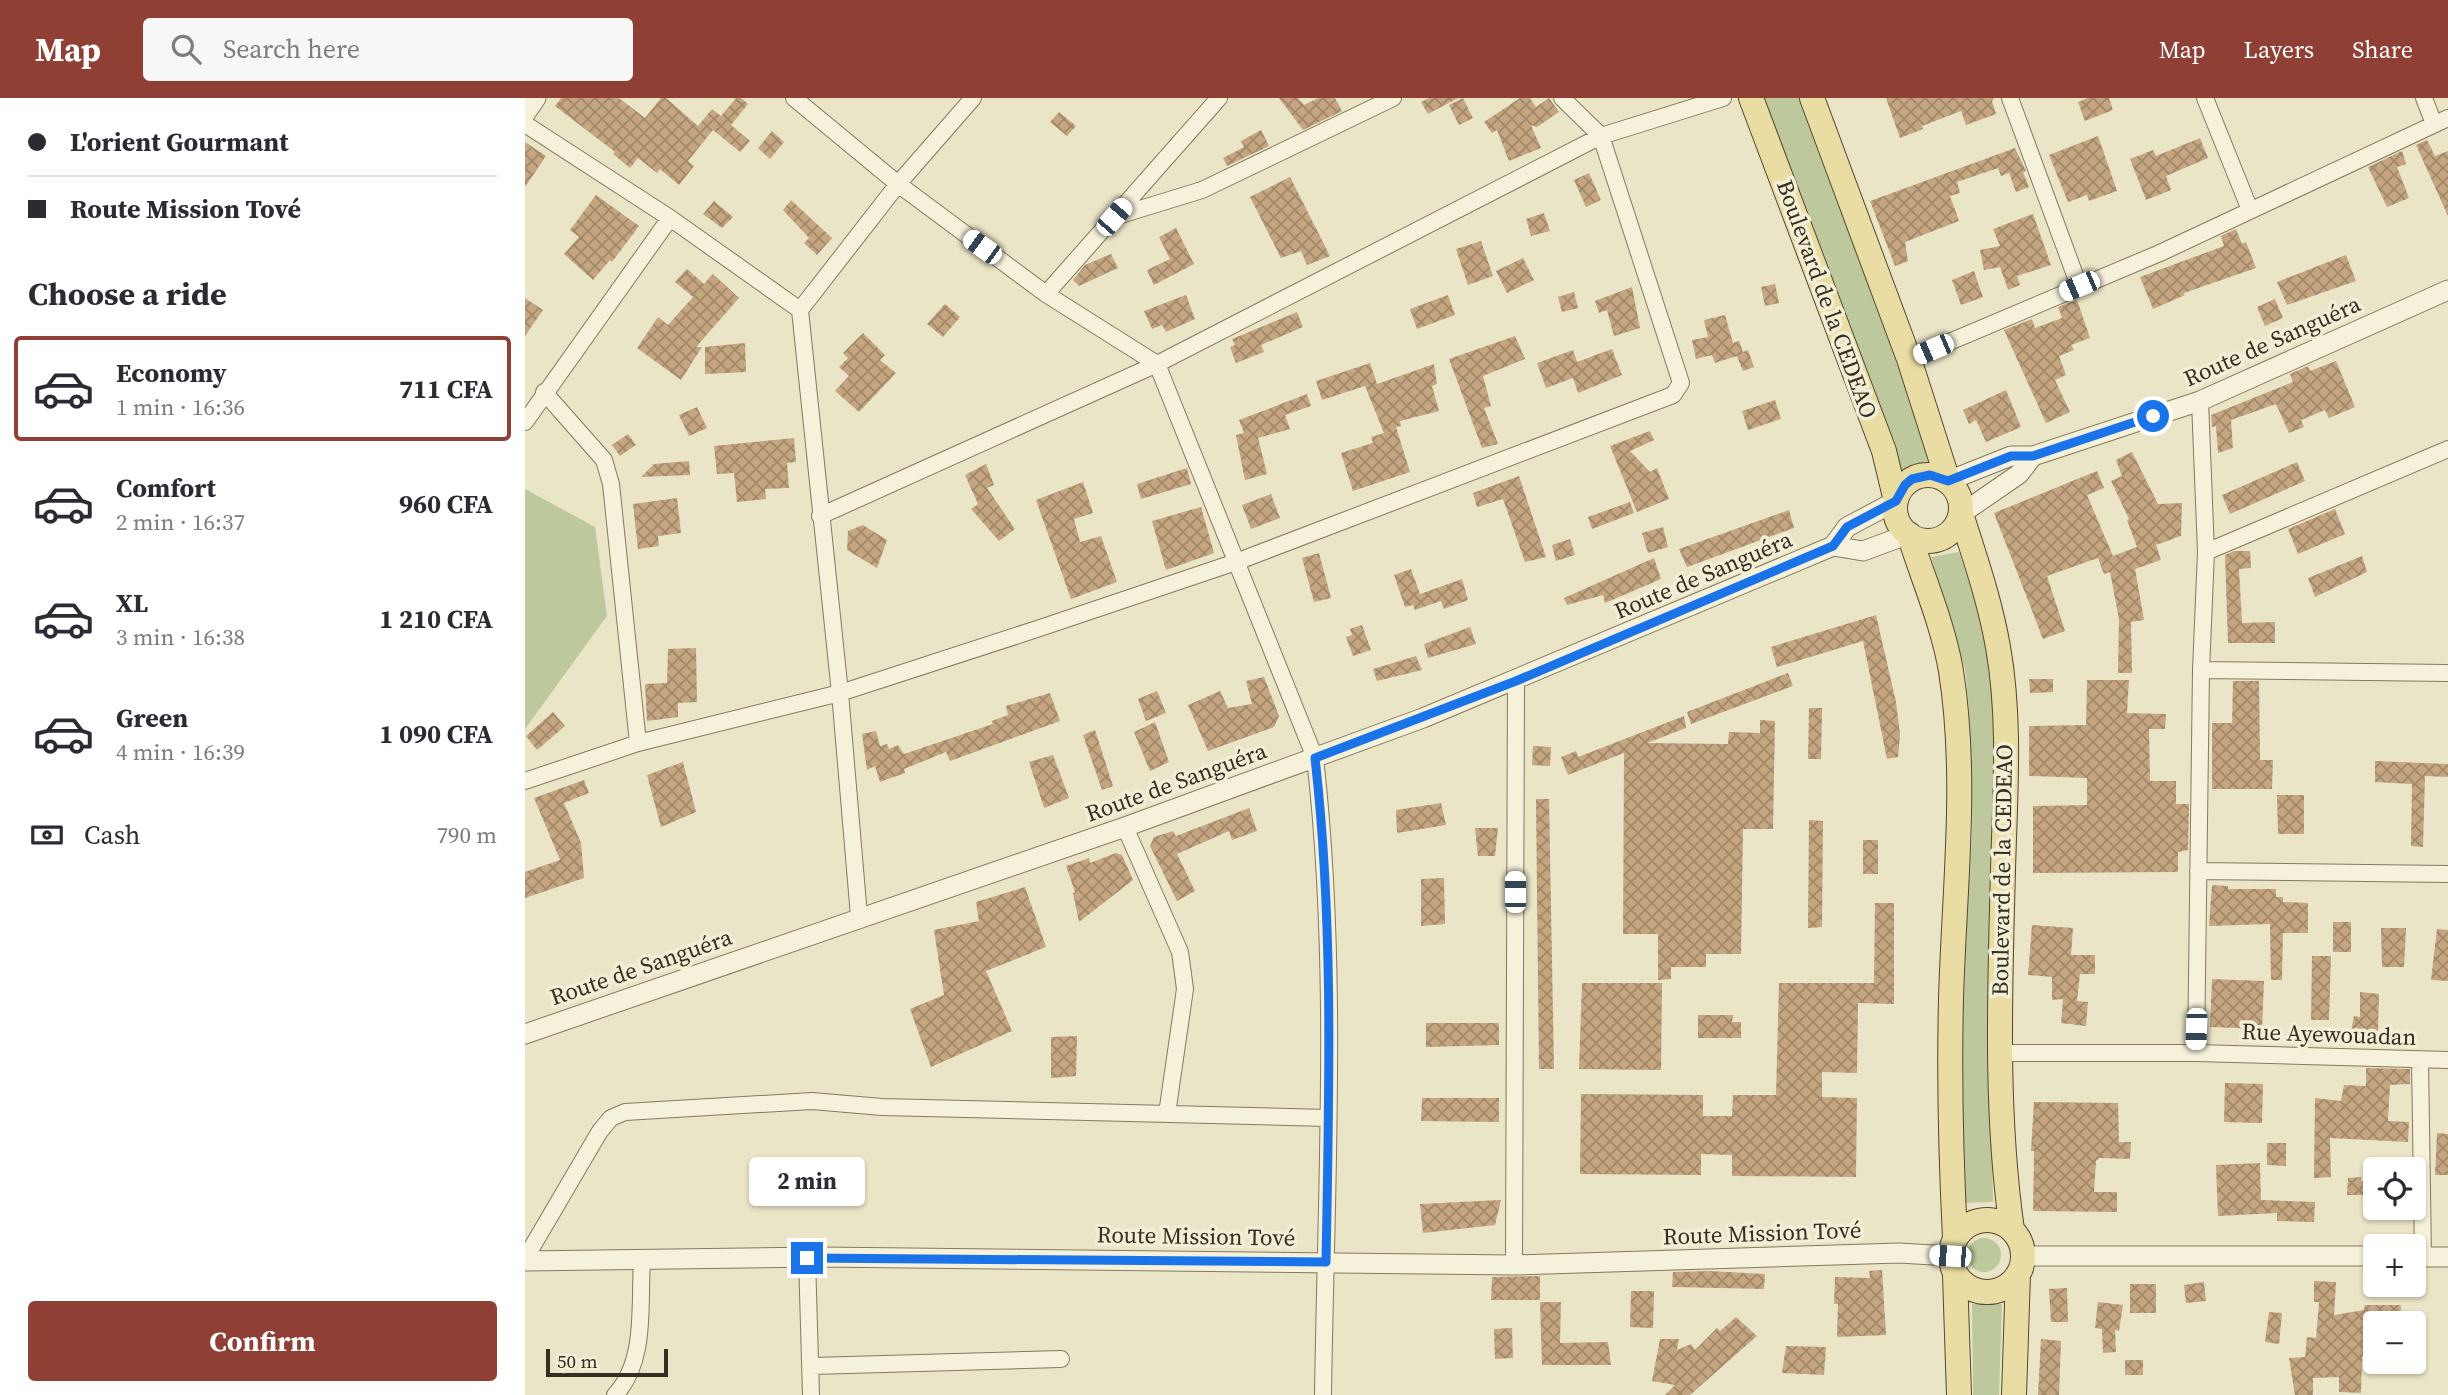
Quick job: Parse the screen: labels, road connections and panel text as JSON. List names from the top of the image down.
{
  "streets": {
    "main road": ["Boulevard de la CEDEAO"],
    "street": ["Route de Sanguéra", "Rue Ayewouadan", "Route Mission Tové"]
  },
  "crossings": [
    ["Boulevard de la CEDEAO", "Route de Sanguéra"],
    ["Boulevard de la CEDEAO", "Rue Ayewouadan"],
    ["Boulevard de la CEDEAO", "Route Mission Tové"]
  ],
  "scale_bar": "50 m",
  "page": {
    "header": "Map",
    "search": "Search here",
    "nav": ["Map", "Layers", "Share"],
    "banner": ["L'orient Gourmant", "Route Mission Tové"],
    "heading": "Choose a ride",
    "list": [
      {
        "name": "Economy",
        "note": "1 min · 16:36",
        "value": "711 CFA"
      },
      {
        "name": "Comfort",
        "note": "2 min · 16:37",
        "value": "960 CFA"
      },
      {
        "name": "XL",
        "note": "3 min · 16:38",
        "value": "1 210 CFA"
      },
      {
        "name": "Green",
        "note": "4 min · 16:39",
        "value": "1 090 CFA"
      }
    ],
    "pay": ["Cash", "790 m"],
    "map_buttons": ["+", "−"],
    "bubble": "2 min",
    "buttons": "Confirm",
    "scale": "50 m"
  }
}
